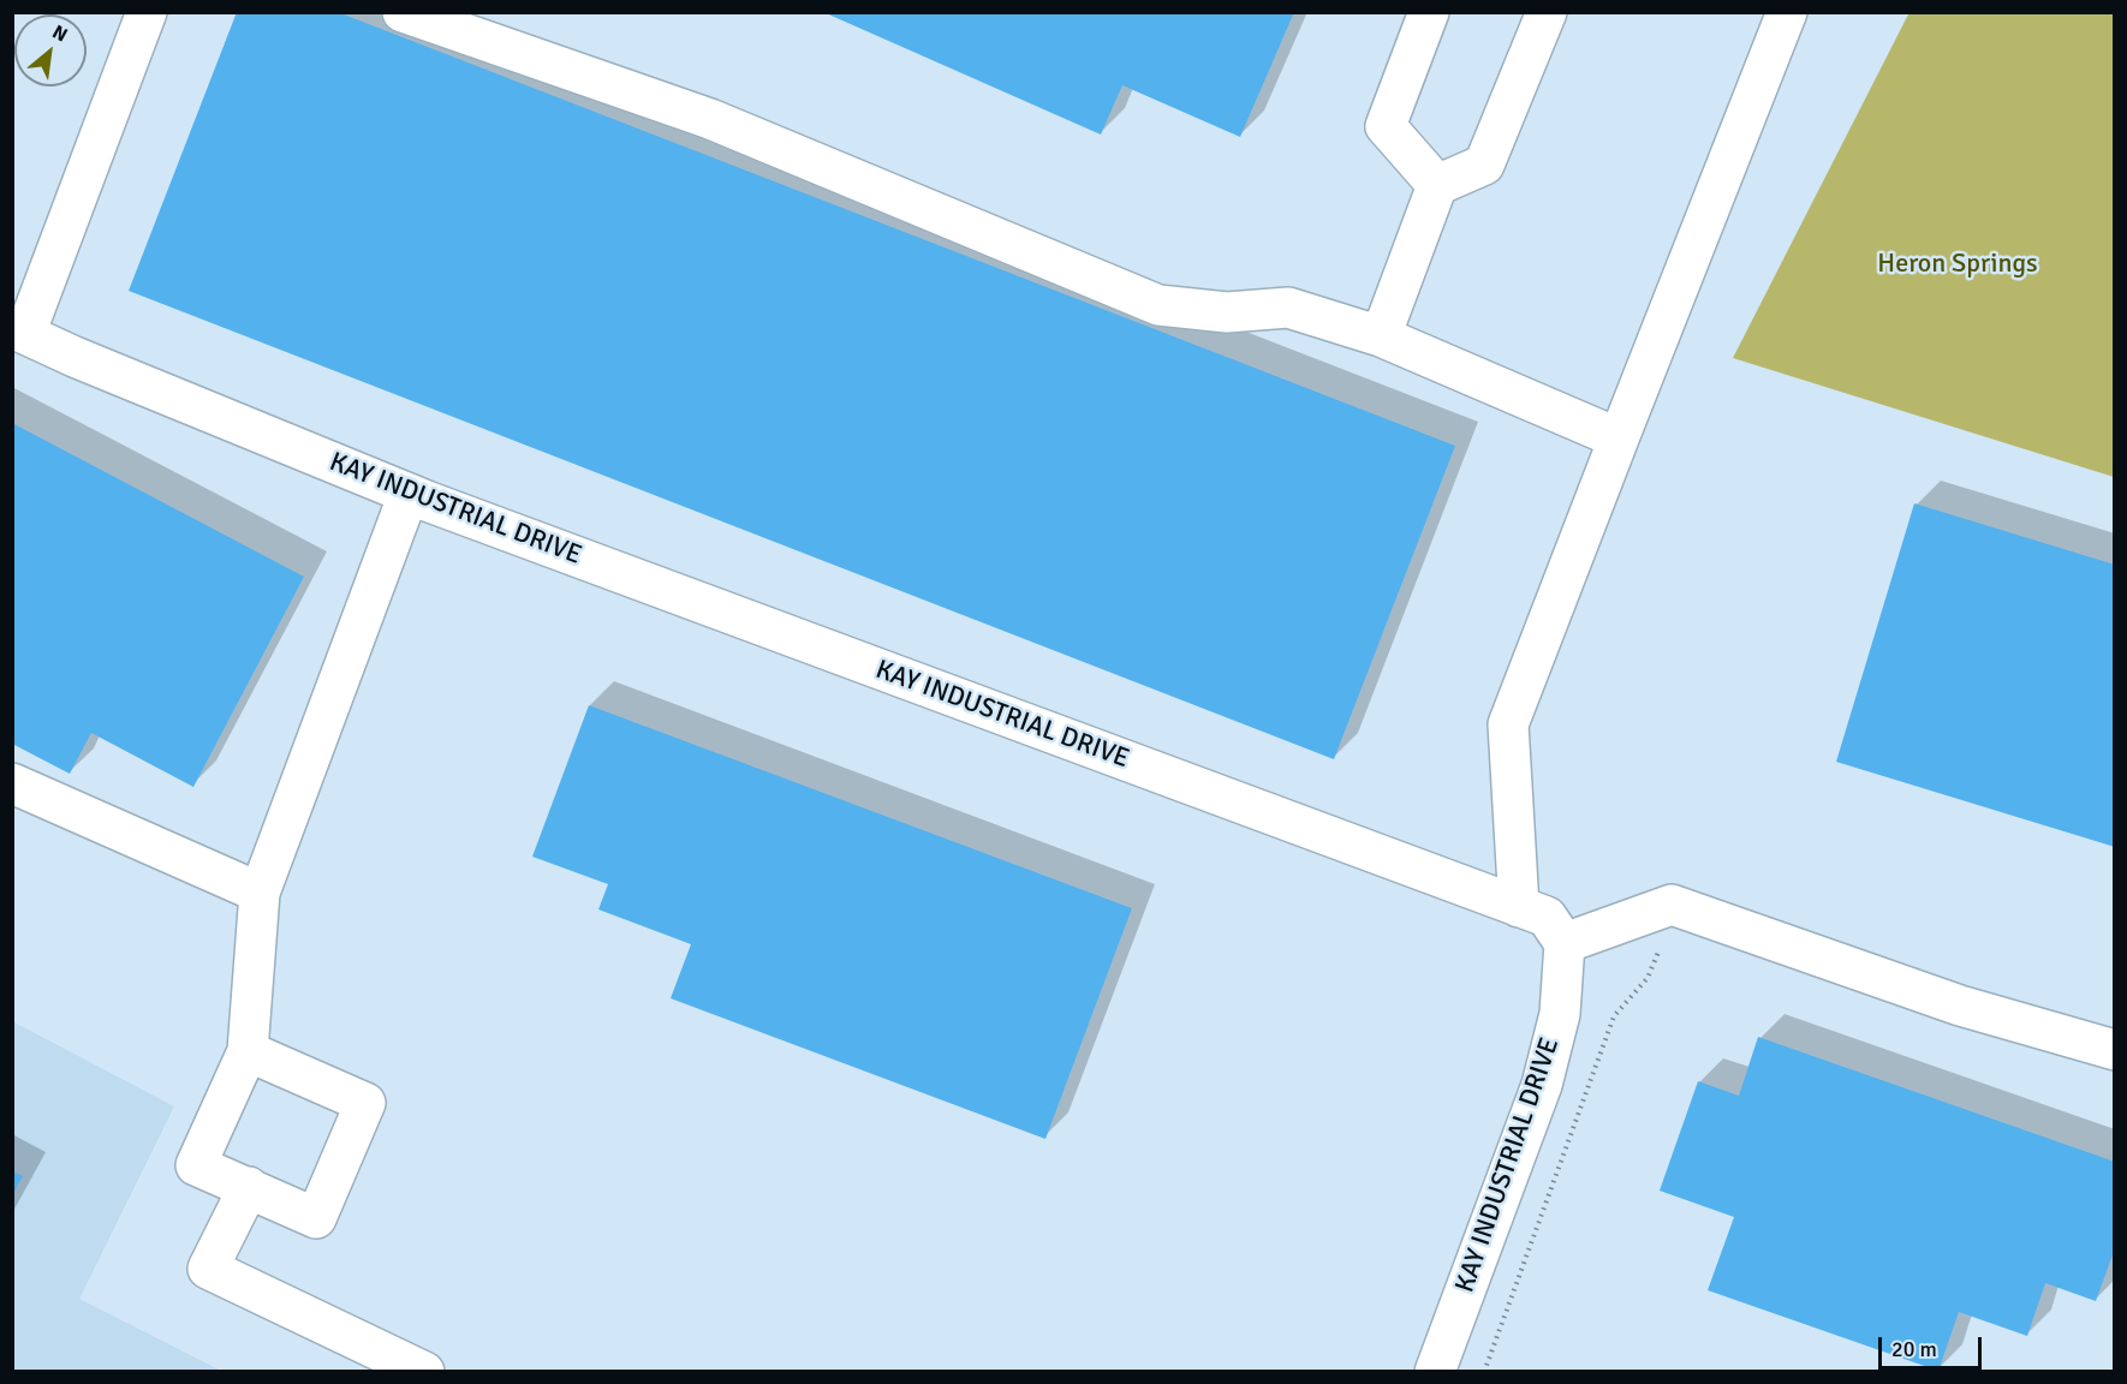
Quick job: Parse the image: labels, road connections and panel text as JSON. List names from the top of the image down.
{
  "streets": {
    "street": ["KAY INDUSTRIAL DRIVE"]
  },
  "parks": ["Heron Springs"],
  "scale_bar": "20 m",
  "north": "top right"
}
